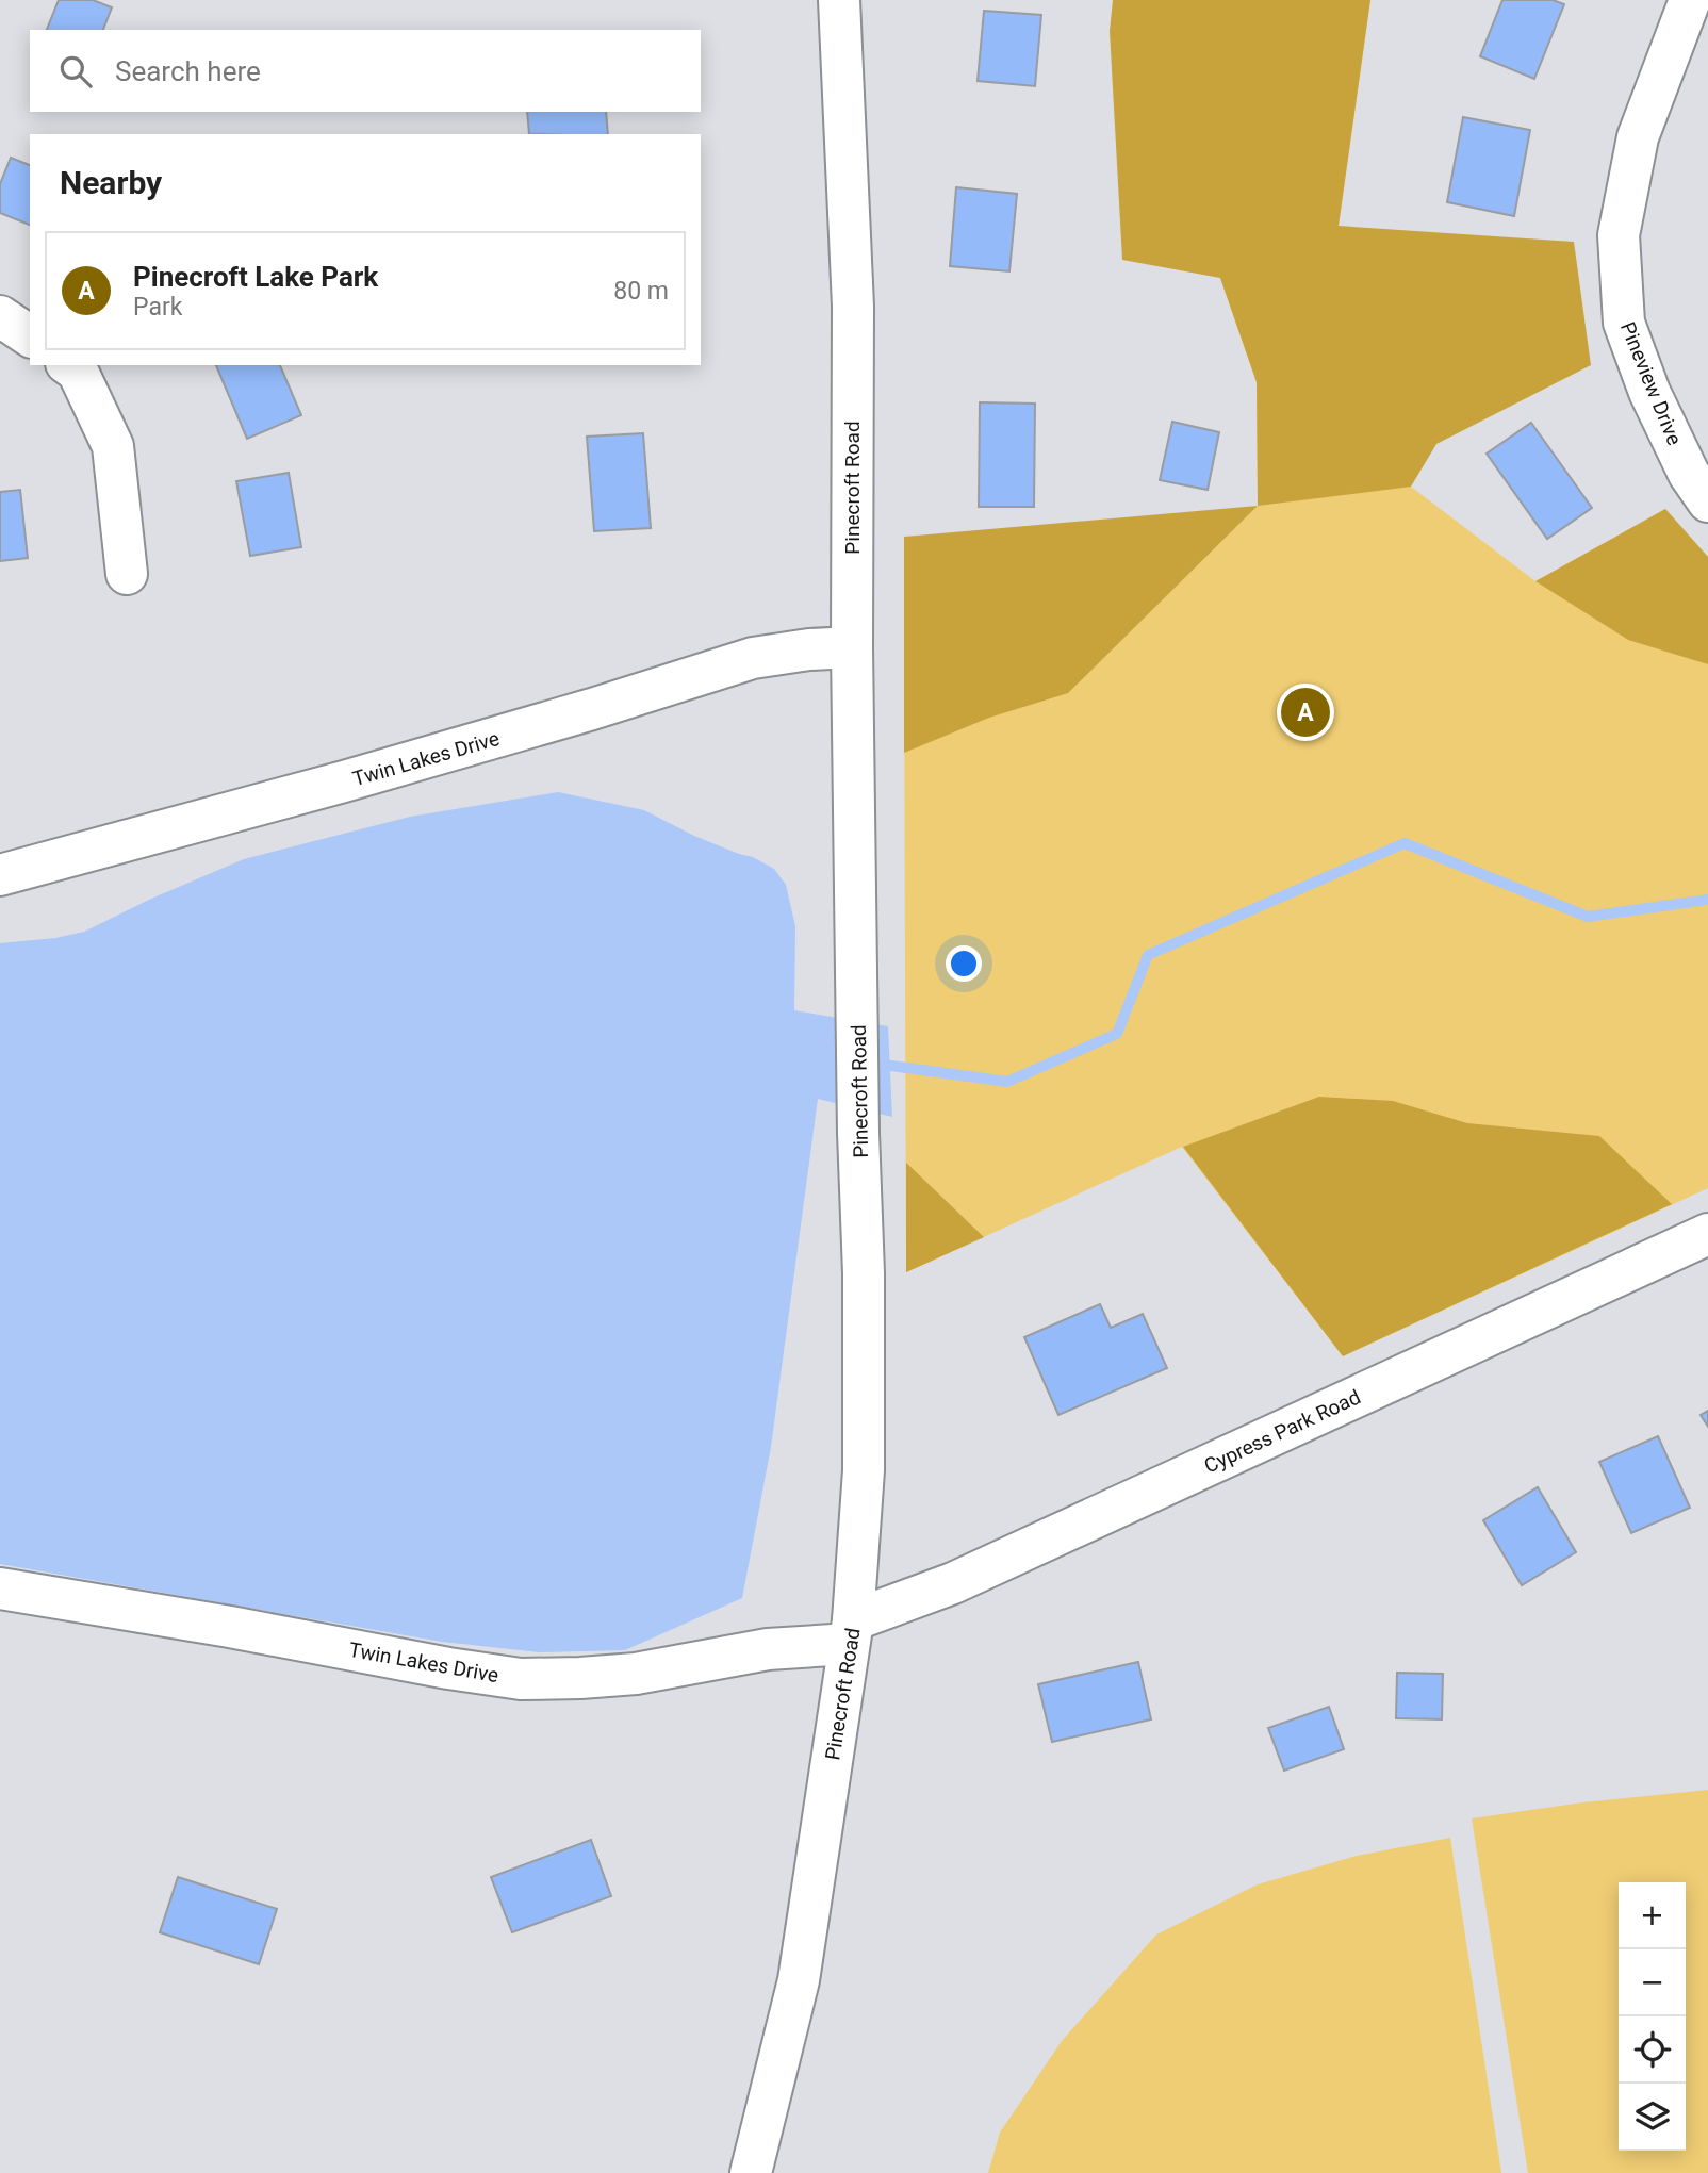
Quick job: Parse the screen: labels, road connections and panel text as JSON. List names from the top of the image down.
{
  "streets": {
    "street": [
      "Pineview Drive",
      "Pinecroft Road",
      "Twin Lakes Drive",
      "Cypress Park Road"
    ]
  },
  "crossings": [
    ["Pinecroft Road", "Twin Lakes Drive"],
    ["Pinecroft Road", "Cypress Park Road"],
    ["Twin Lakes Drive", "Cypress Park Road"]
  ],
  "page": {
    "search": "Search here",
    "heading": "Nearby",
    "list": [
      {
        "mark": "A",
        "name": "Pinecroft Lake Park",
        "note": "Park",
        "value": "80 m"
      }
    ],
    "pins": "A",
    "map_buttons": ["+", "−"]
  }
}
